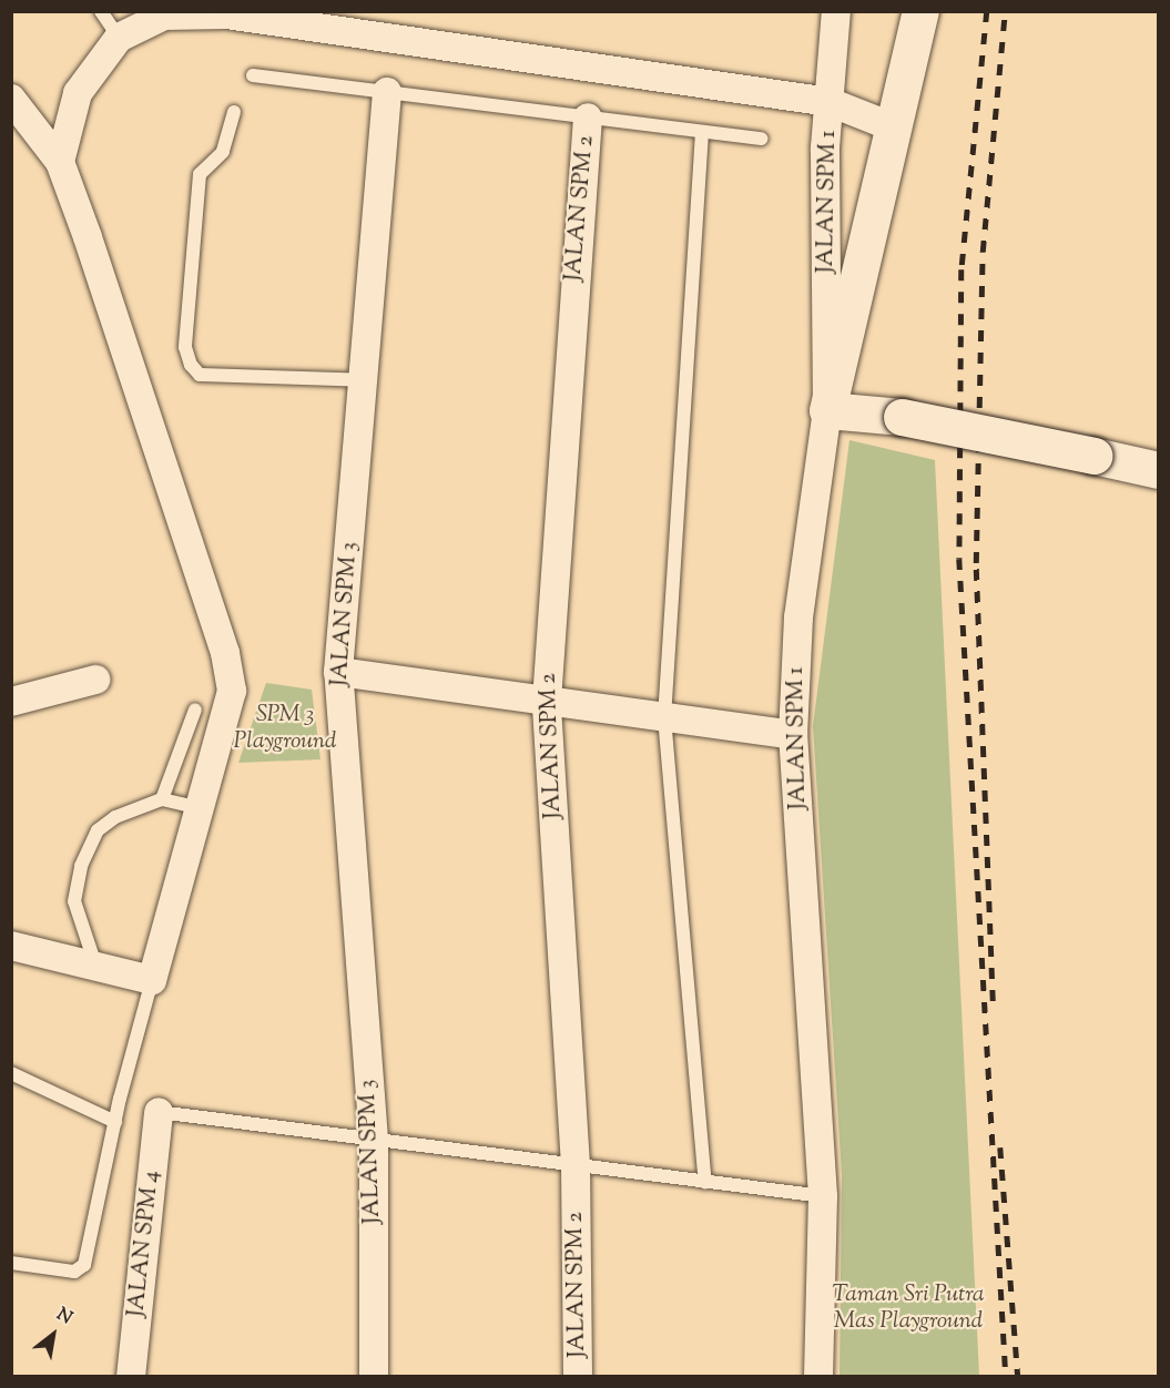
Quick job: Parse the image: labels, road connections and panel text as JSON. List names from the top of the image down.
{
  "streets": {
    "street": [
      "JALAN SPM 1",
      "JALAN SPM 2",
      "JALAN SPM 3",
      "JALAN SPM 4"
    ]
  },
  "parks": ["SPM 3 Playground", "Taman Sri Putra Mas Playground"],
  "north": "top right"
}
